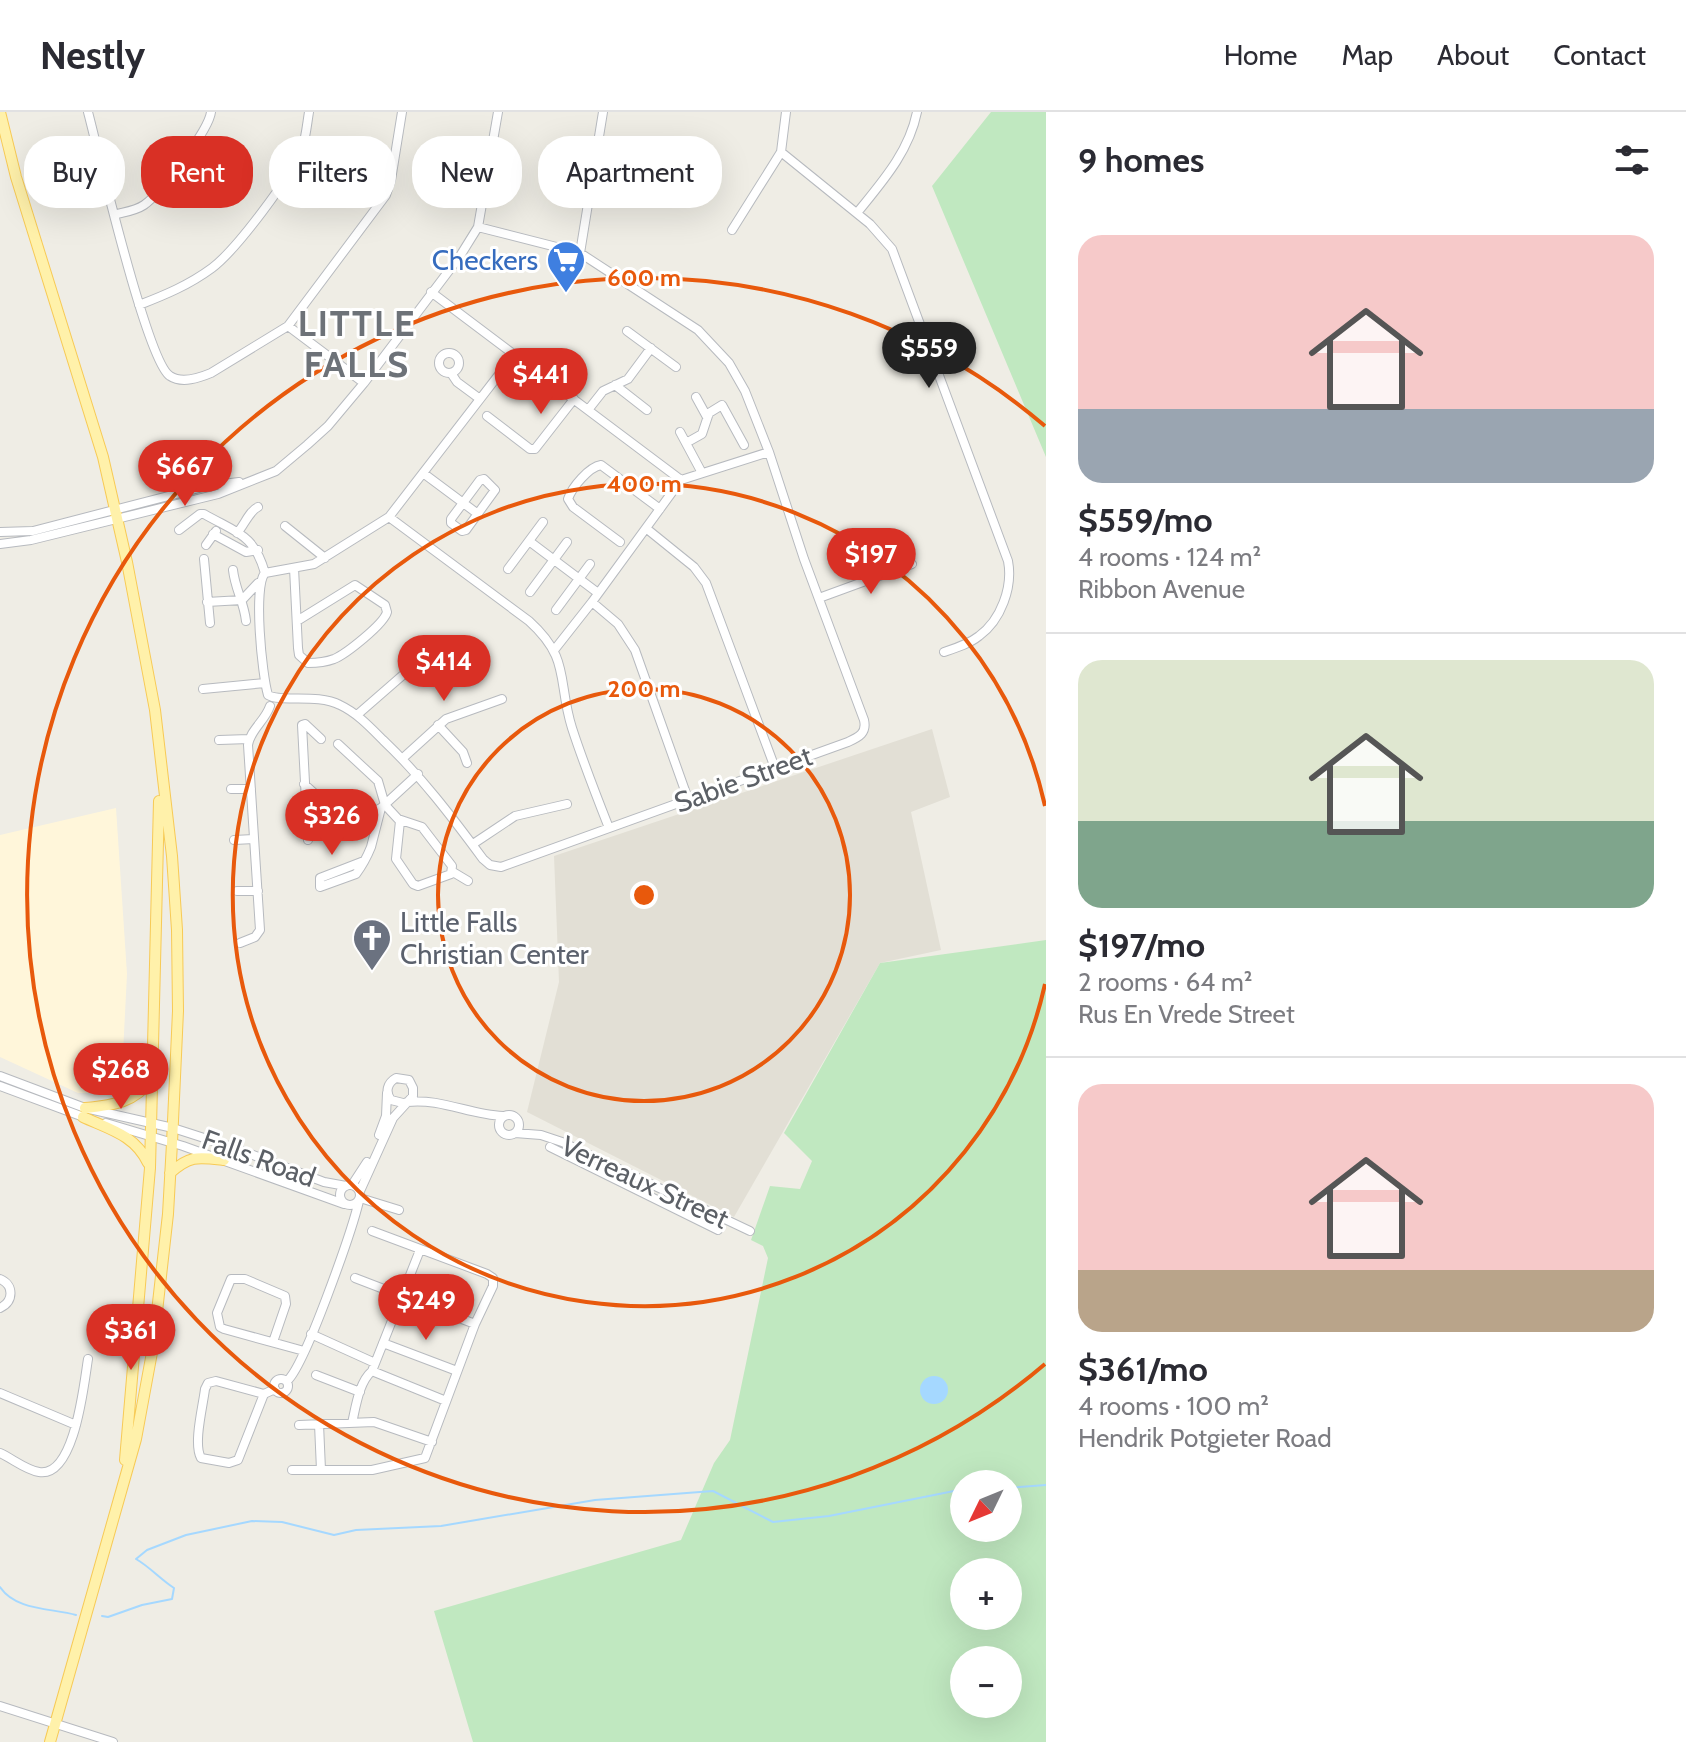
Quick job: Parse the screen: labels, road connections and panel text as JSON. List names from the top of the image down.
{
  "streets": {
    "street": ["Sabie Street", "Falls Road", "Verreaux Street"]
  },
  "districts": ["LITTLE FALLS"],
  "places": {
    "supermarket": ["Checkers"],
    "church": ["Little Falls Christian Center"]
  },
  "north": "bottom left",
  "page": {
    "header": "Nestly",
    "nav": [
      "Home",
      "Map",
      "About",
      "Contact"
    ],
    "heading": "9 homes",
    "chip": [
      "Buy",
      "Rent",
      "Filters",
      "New",
      "Apartment"
    ],
    "list": [
      {
        "name": "$559/mo",
        "note": "4 rooms · 124 m² · Ribbon Avenue"
      },
      {
        "name": "$197/mo",
        "note": "2 rooms · 64 m² · Rus En Vrede Street"
      },
      {
        "name": "$361/mo",
        "note": "4 rooms · 100 m² · Hendrik Potgieter Road"
      }
    ],
    "price": [
      "$559",
      "$441",
      "$667",
      "$197",
      "$414",
      "$326",
      "$268",
      "$249",
      "$361"
    ],
    "map_buttons": ["+", "−"]
  },
  "rings": ["600 m", "400 m", "200 m"]
}
